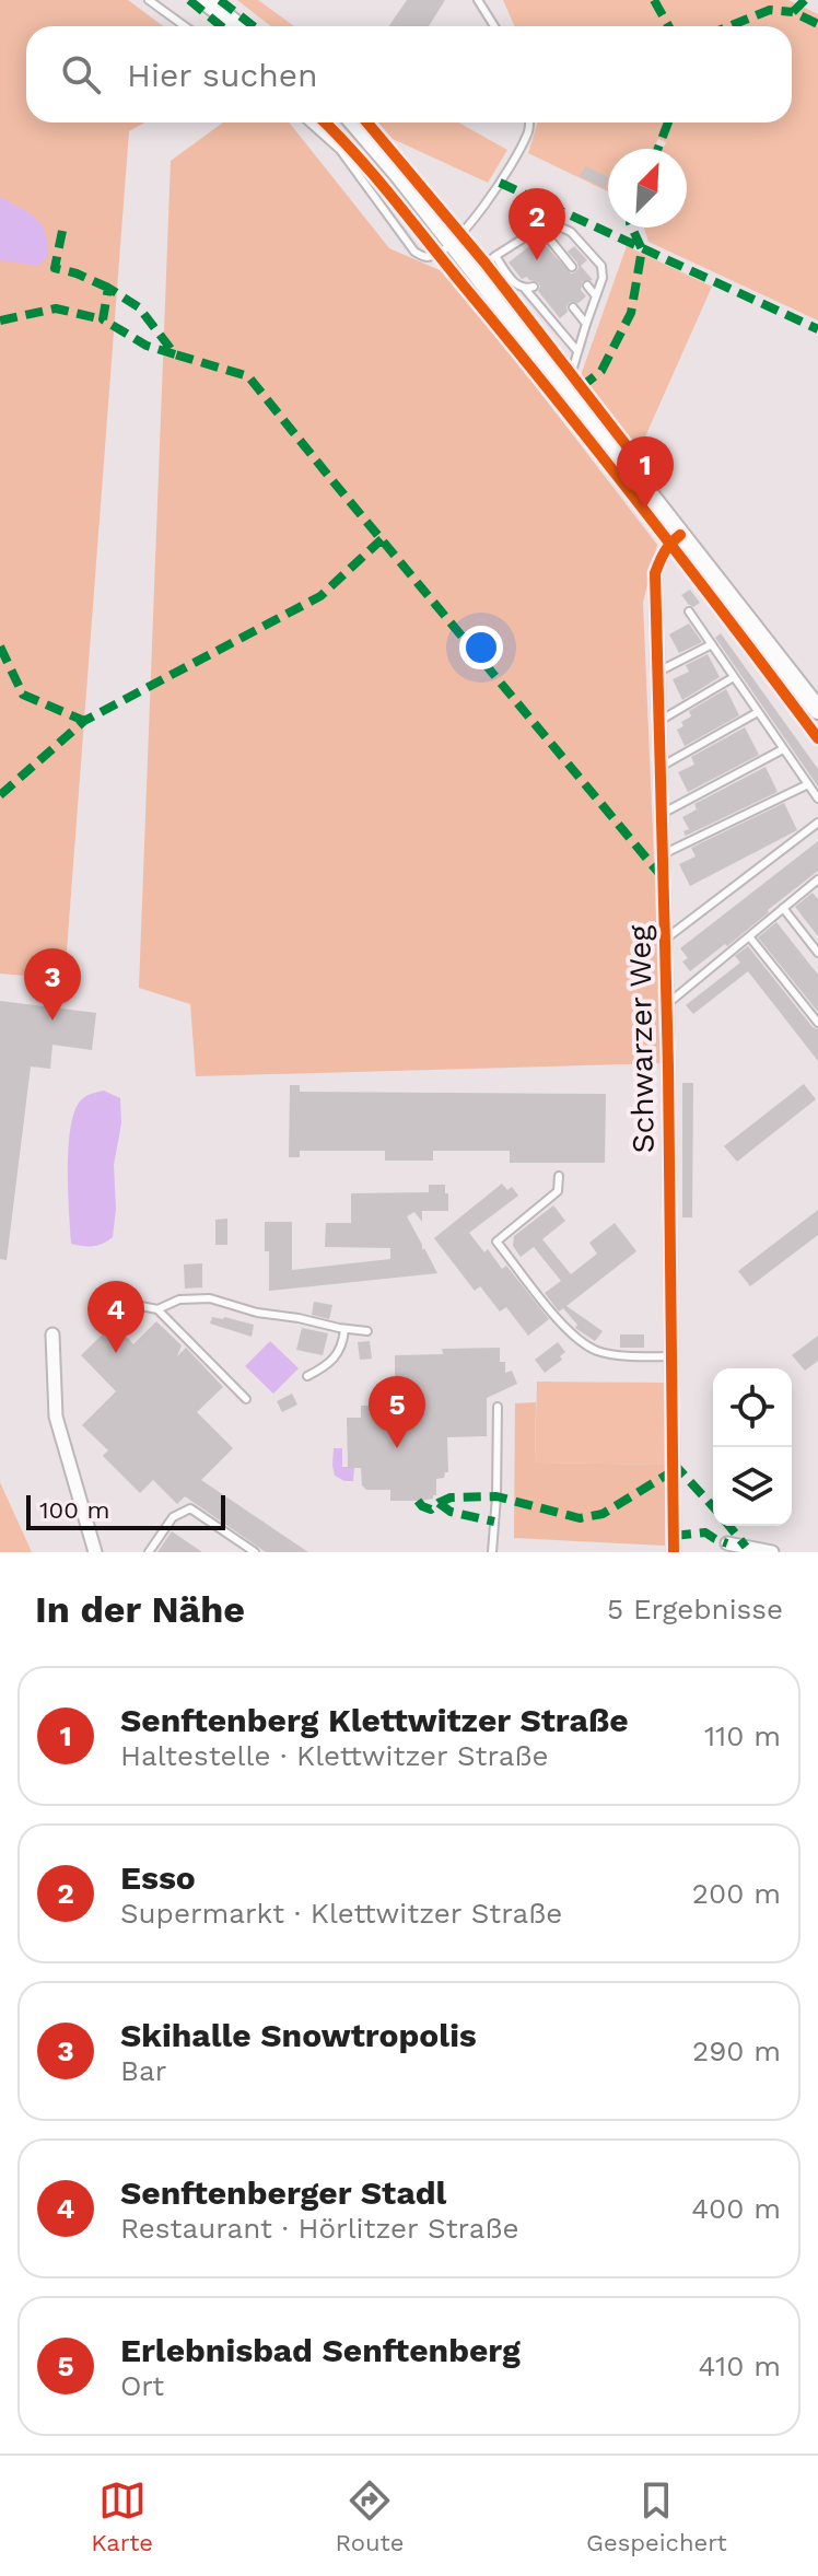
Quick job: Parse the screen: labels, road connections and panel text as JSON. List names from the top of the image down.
{
  "streets": {
    "street": ["Schwarzer Weg"]
  },
  "scale_bar": "100 m",
  "north": "top right",
  "page": {
    "search": "Hier suchen",
    "pins": [
      "2",
      "1",
      "3",
      "4",
      "5"
    ],
    "scale": "100 m",
    "heading": ["In der Nähe", "5 Ergebnisse"],
    "list": [
      {
        "mark": "1",
        "name": "Senftenberg Klettwitzer Straße",
        "note": "Haltestelle · Klettwitzer Straße",
        "value": "110 m"
      },
      {
        "mark": "2",
        "name": "Esso",
        "note": "Supermarkt · Klettwitzer Straße",
        "value": "200 m"
      },
      {
        "mark": "3",
        "name": "Skihalle Snowtropolis",
        "note": "Bar",
        "value": "290 m"
      },
      {
        "mark": "4",
        "name": "Senftenberger Stadl",
        "note": "Restaurant · Hörlitzer Straße",
        "value": "400 m"
      },
      {
        "mark": "5",
        "name": "Erlebnisbad Senftenberg",
        "note": "Ort",
        "value": "410 m"
      }
    ],
    "nav": ["Karte", "Route", "Gespeichert"]
  }
}
